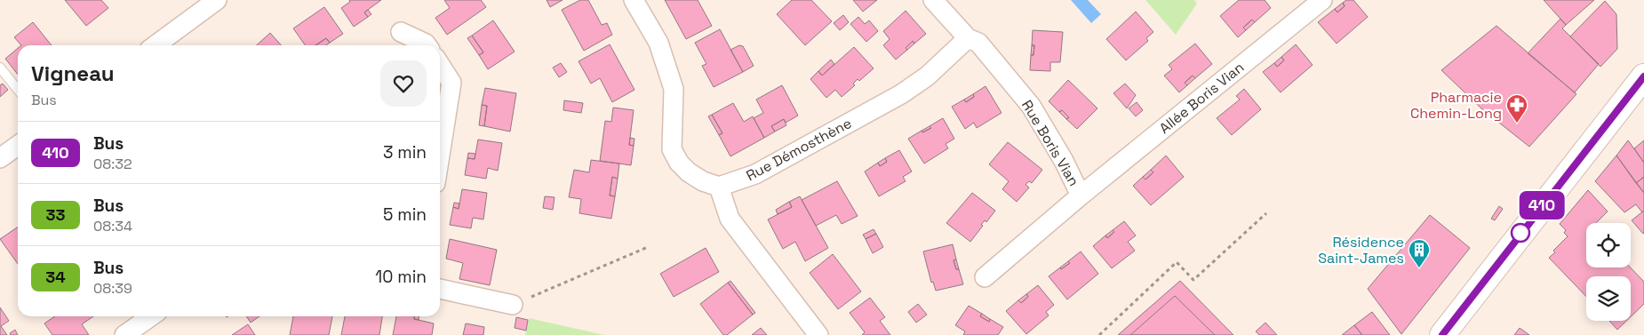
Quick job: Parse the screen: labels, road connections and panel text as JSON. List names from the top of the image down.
{
  "streets": {
    "street": ["Allée Boris Vian", "Rue Boris Vian", "Rue Démosthène"]
  },
  "crossings": [
    ["Allée Boris Vian", "Rue Boris Vian"],
    ["Rue Boris Vian", "Rue Démosthène"]
  ],
  "places": {
    "pharmacy": ["Pharmacie Chemin-Long"],
    "building": ["Résidence Saint-James"]
  },
  "lines": ["bus line 410"],
  "page": {
    "on_map": "410",
    "heading": ["Vigneau", "Bus"],
    "list": [
      {
        "mark": "410",
        "name": "Bus",
        "note": "08:32",
        "value": "3 min"
      },
      {
        "mark": "33",
        "name": "Bus",
        "note": "08:34",
        "value": "5 min"
      },
      {
        "mark": "34",
        "name": "Bus",
        "note": "08:39",
        "value": "10 min"
      }
    ]
  }
}
